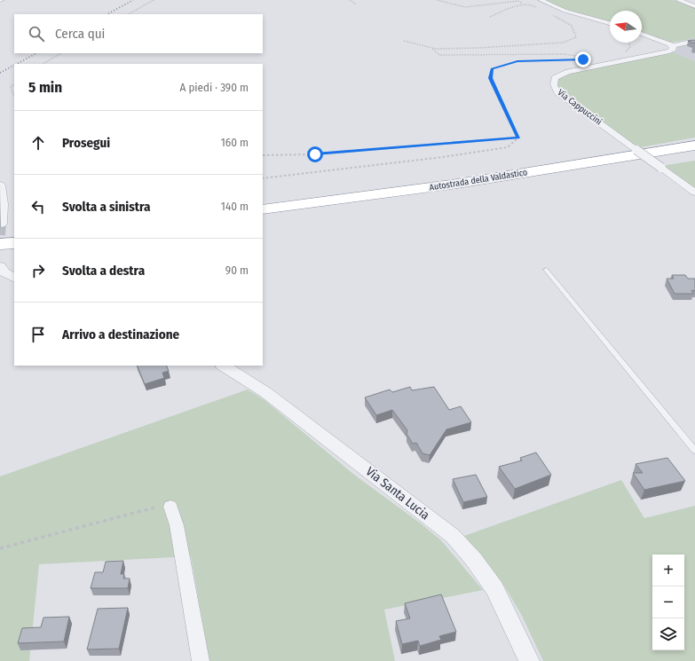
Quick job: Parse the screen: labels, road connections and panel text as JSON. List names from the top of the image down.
{
  "streets": {
    "highway": ["Autostrada della Valdastico"],
    "street": ["Via Cappuccini", "Via Santa Lucia"]
  },
  "north": "left",
  "page": {
    "search": "Cerca qui",
    "heading": ["5 min", "A piedi · 390 m"],
    "list": [
      ["Prosegui", "160 m"],
      ["Svolta a sinistra", "140 m"],
      ["Svolta a destra", "90 m"],
      "Arrivo a destinazione"
    ],
    "map_buttons": ["+", "−"]
  }
}
